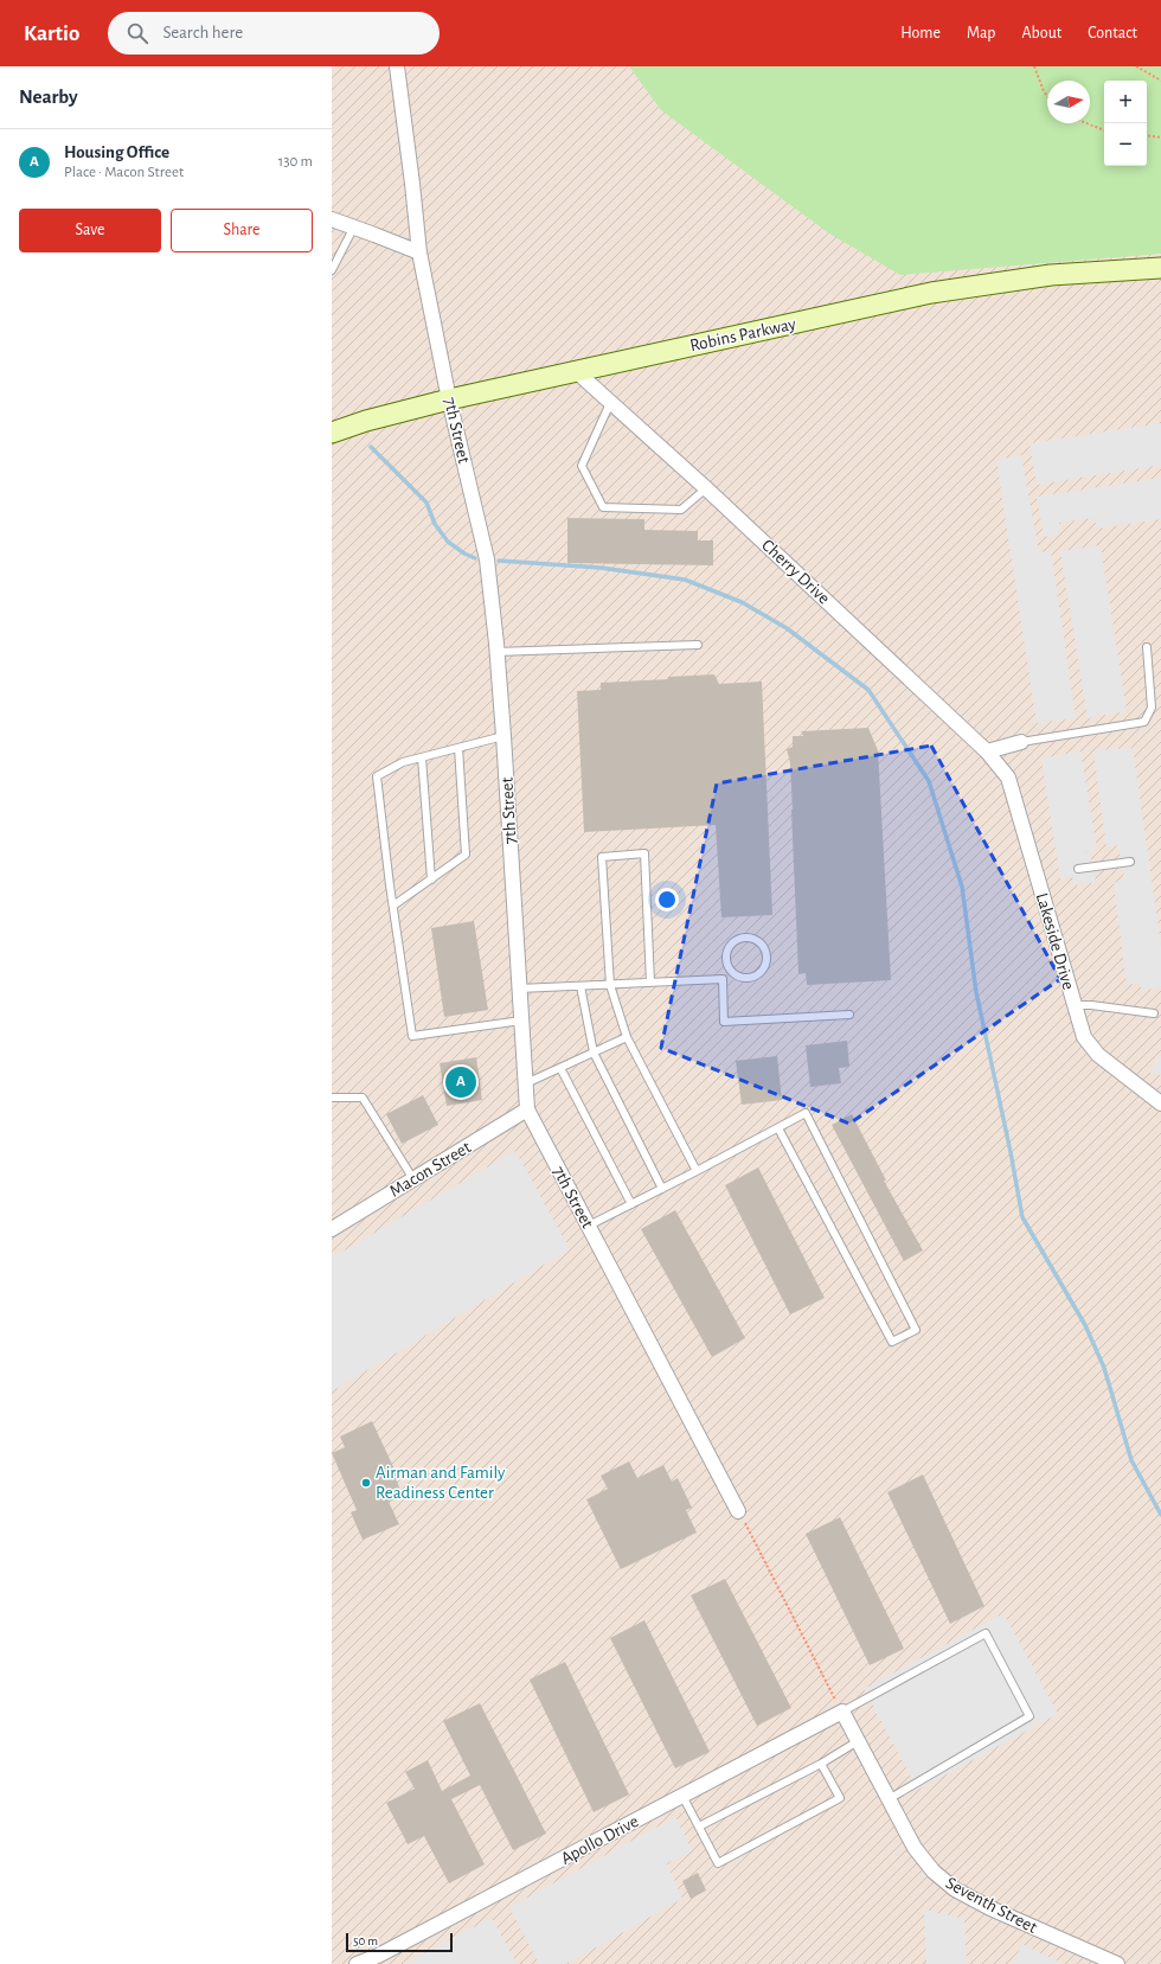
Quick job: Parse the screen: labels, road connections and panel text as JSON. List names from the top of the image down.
{
  "streets": {
    "street": [
      "Robins Parkway",
      "7th Street",
      "Cherry Drive",
      "Lakeside Drive",
      "Macon Street",
      "Apollo Drive",
      "Seventh Street"
    ]
  },
  "crossings": [
    ["Robins Parkway", "7th Street"],
    ["Robins Parkway", "Cherry Drive"],
    ["7th Street", "Macon Street"],
    ["Cherry Drive", "Lakeside Drive"],
    ["Apollo Drive", "Seventh Street"]
  ],
  "places": ["Airman and Family Readiness Center"],
  "scale_bar": "50 m",
  "north": "right",
  "page": {
    "header": "Kartio",
    "search": "Search here",
    "nav": [
      "Home",
      "Map",
      "About",
      "Contact"
    ],
    "heading": "Nearby",
    "map_buttons": ["+", "−"],
    "list": [
      {
        "mark": "A",
        "name": "Housing Office",
        "note": "Place · Macon Street",
        "value": "130 m"
      }
    ],
    "buttons": ["Save", "Share"],
    "pins": "A",
    "scale": "50 m"
  }
}
